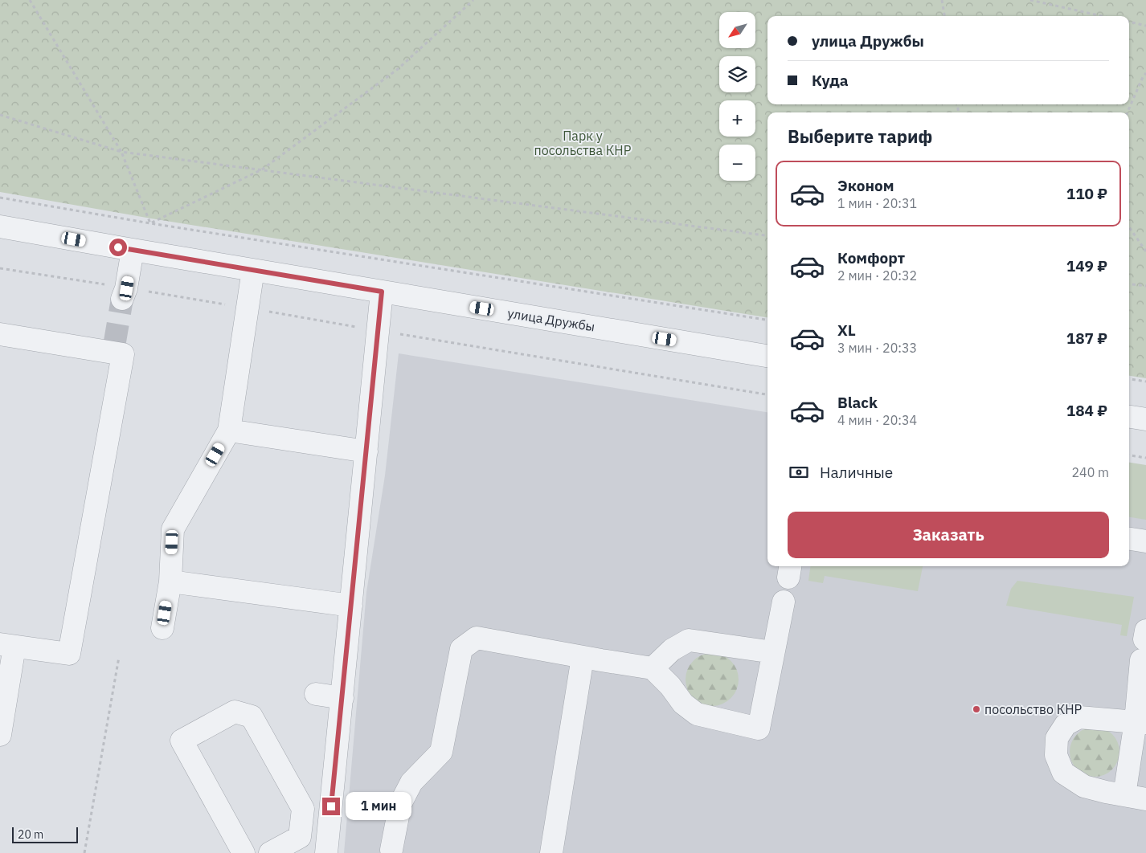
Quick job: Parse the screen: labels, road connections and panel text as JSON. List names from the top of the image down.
{
  "streets": {
    "street": ["улица Дружбы"]
  },
  "parks": ["Парк у посольства КНР"],
  "places": ["посольство КНР"],
  "scale_bar": "20 m",
  "north": "bottom left",
  "page": {
    "map_buttons": ["+", "−"],
    "banner": ["улица Дружбы", "Куда"],
    "heading": "Выберите тариф",
    "list": [
      {
        "name": "Эконом",
        "note": "1 мин · 20:31",
        "value": "110 ₽"
      },
      {
        "name": "Комфорт",
        "note": "2 мин · 20:32",
        "value": "149 ₽"
      },
      {
        "name": "XL",
        "note": "3 мин · 20:33",
        "value": "187 ₽"
      },
      {
        "name": "Black",
        "note": "4 мин · 20:34",
        "value": "184 ₽"
      }
    ],
    "pay": ["Наличные", "240 m"],
    "buttons": "Заказать",
    "bubble": "1 мин",
    "scale": "20 m"
  }
}
